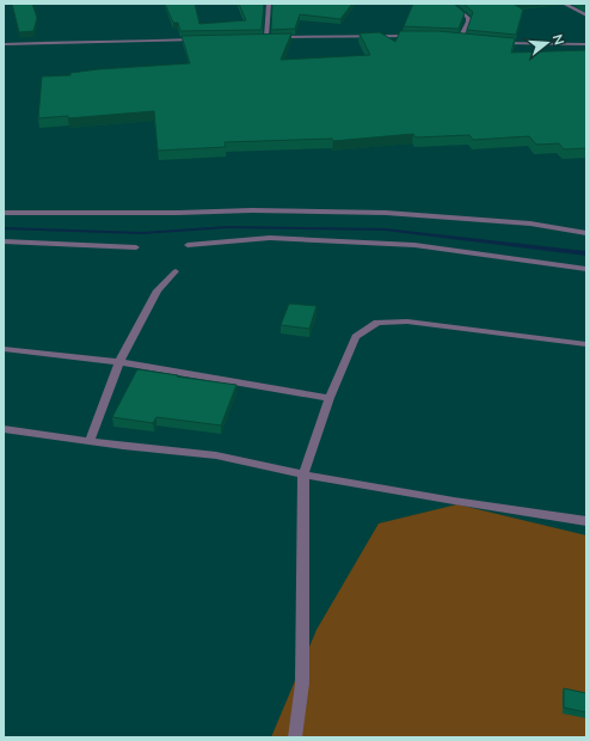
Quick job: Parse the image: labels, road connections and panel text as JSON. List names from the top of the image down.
{
  "north": "right"
}
